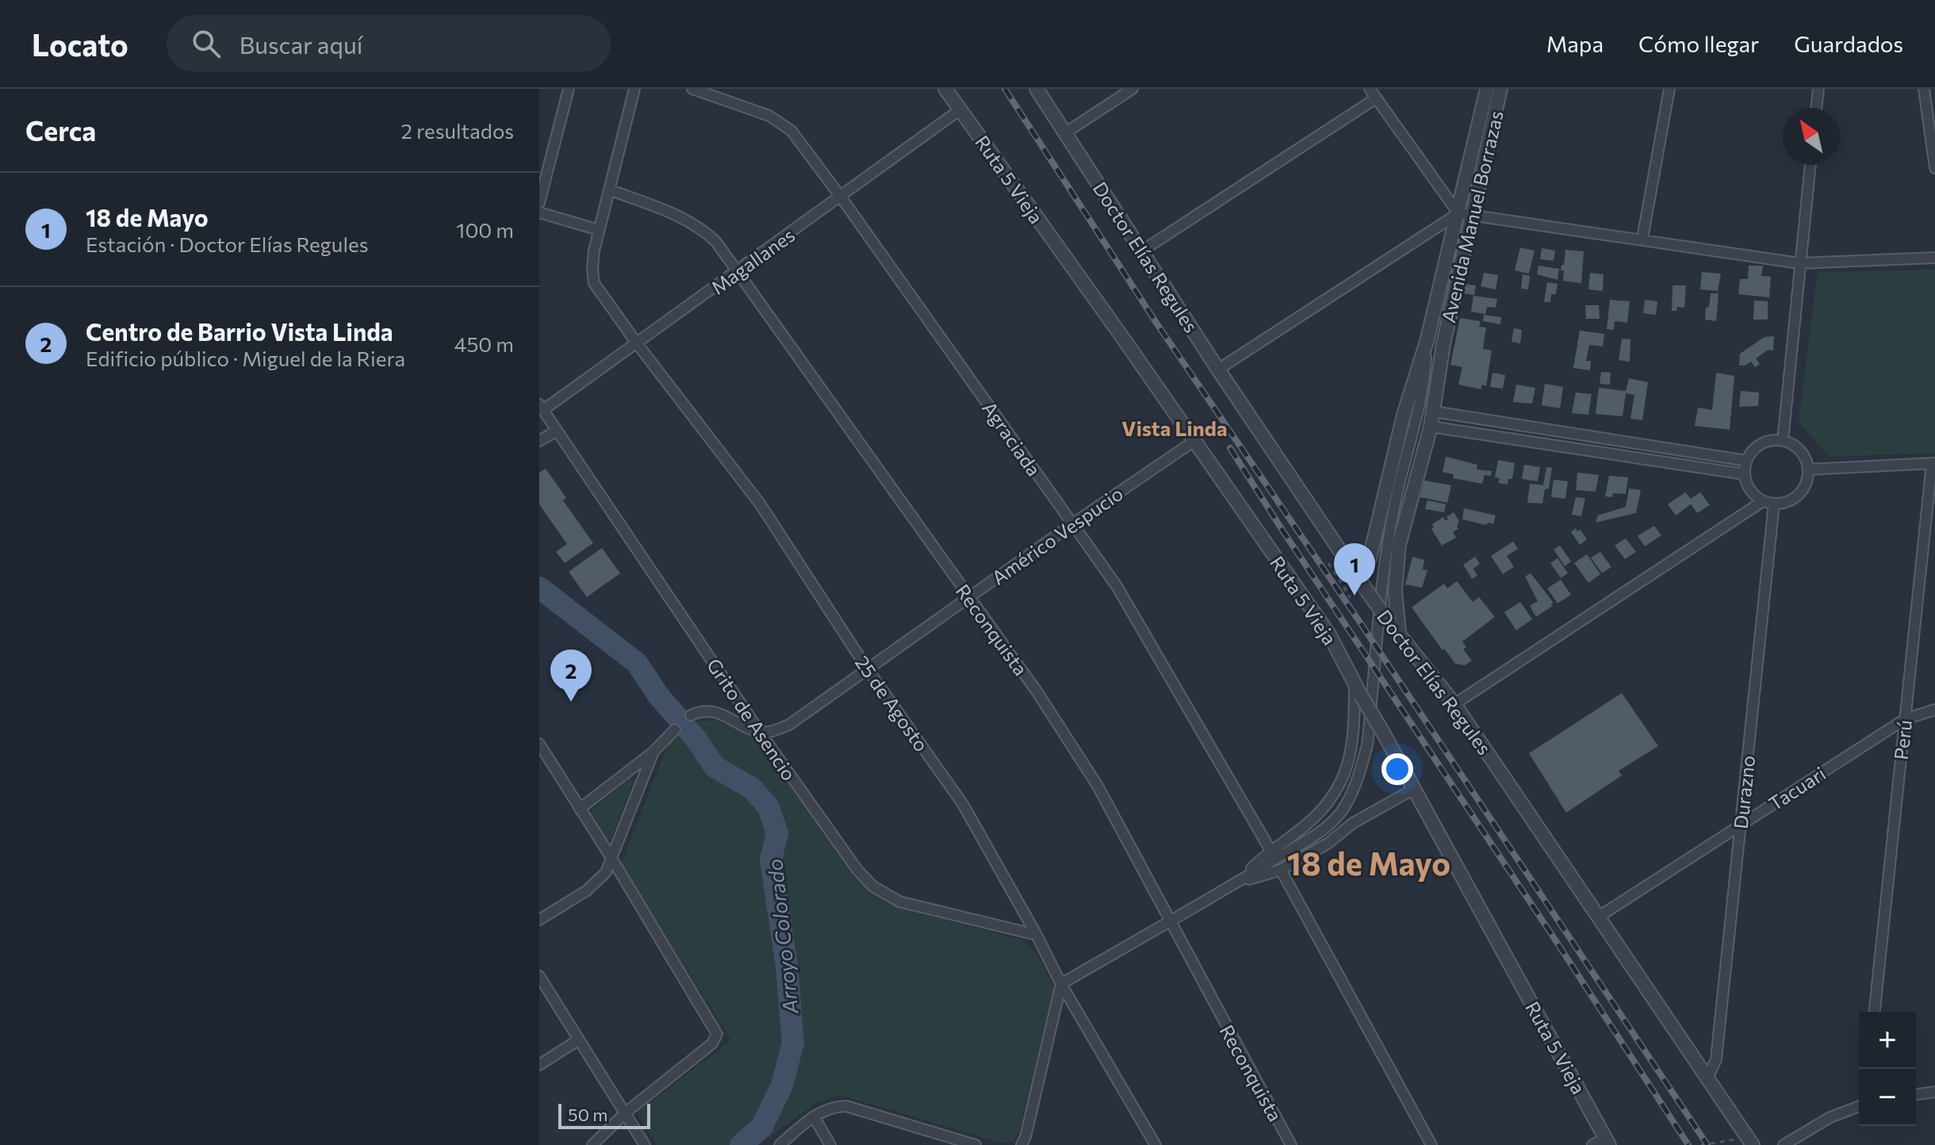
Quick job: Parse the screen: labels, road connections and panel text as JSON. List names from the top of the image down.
{
  "streets": {
    "street": [
      "Ruta 5 Vieja",
      "Avenida Manuel Borrazas",
      "Doctor Elías Regules",
      "Magallanes",
      "Agraciada",
      "Américo Vespucio",
      "Reconquista",
      "25 de Agosto",
      "Grito de Asencio",
      "Perú",
      "Tacuari",
      "Durazno"
    ]
  },
  "crossings": [
    ["Ruta 5 Vieja", "Magallanes"],
    ["Ruta 5 Vieja", "Américo Vespucio"],
    ["Avenida Manuel Borrazas", "Doctor Elías Regules"],
    ["Doctor Elías Regules", "Tacuari"],
    ["Doctor Elías Regules", "Durazno"],
    ["Magallanes", "Agraciada"],
    ["Magallanes", "Reconquista"],
    ["Magallanes", "25 de Agosto"],
    ["Magallanes", "Grito de Asencio"],
    ["Agraciada", "Américo Vespucio"],
    ["Américo Vespucio", "Reconquista"],
    ["Américo Vespucio", "25 de Agosto"],
    ["Américo Vespucio", "Grito de Asencio"],
    ["25 de Agosto", "Grito de Asencio"],
    ["Perú", "Tacuari"],
    ["Tacuari", "Durazno"]
  ],
  "districts": ["Vista Linda", "18 de Mayo"],
  "water": ["Arroyo Colorado"],
  "scale_bar": "50 m",
  "north": "top left",
  "page": {
    "header": "Locato",
    "search": "Buscar aquí",
    "nav": ["Mapa", "Cómo llegar", "Guardados"],
    "heading": ["Cerca", "2 resultados"],
    "list": [
      {
        "mark": "1",
        "name": "18 de Mayo",
        "note": "Estación · Doctor Elías Regules",
        "value": "100 m"
      },
      {
        "mark": "2",
        "name": "Centro de Barrio Vista Linda",
        "note": "Edificio público · Miguel de la Riera",
        "value": "450 m"
      }
    ],
    "pins": ["1", "2"],
    "map_buttons": ["+", "−"],
    "scale": "50 m"
  }
}
